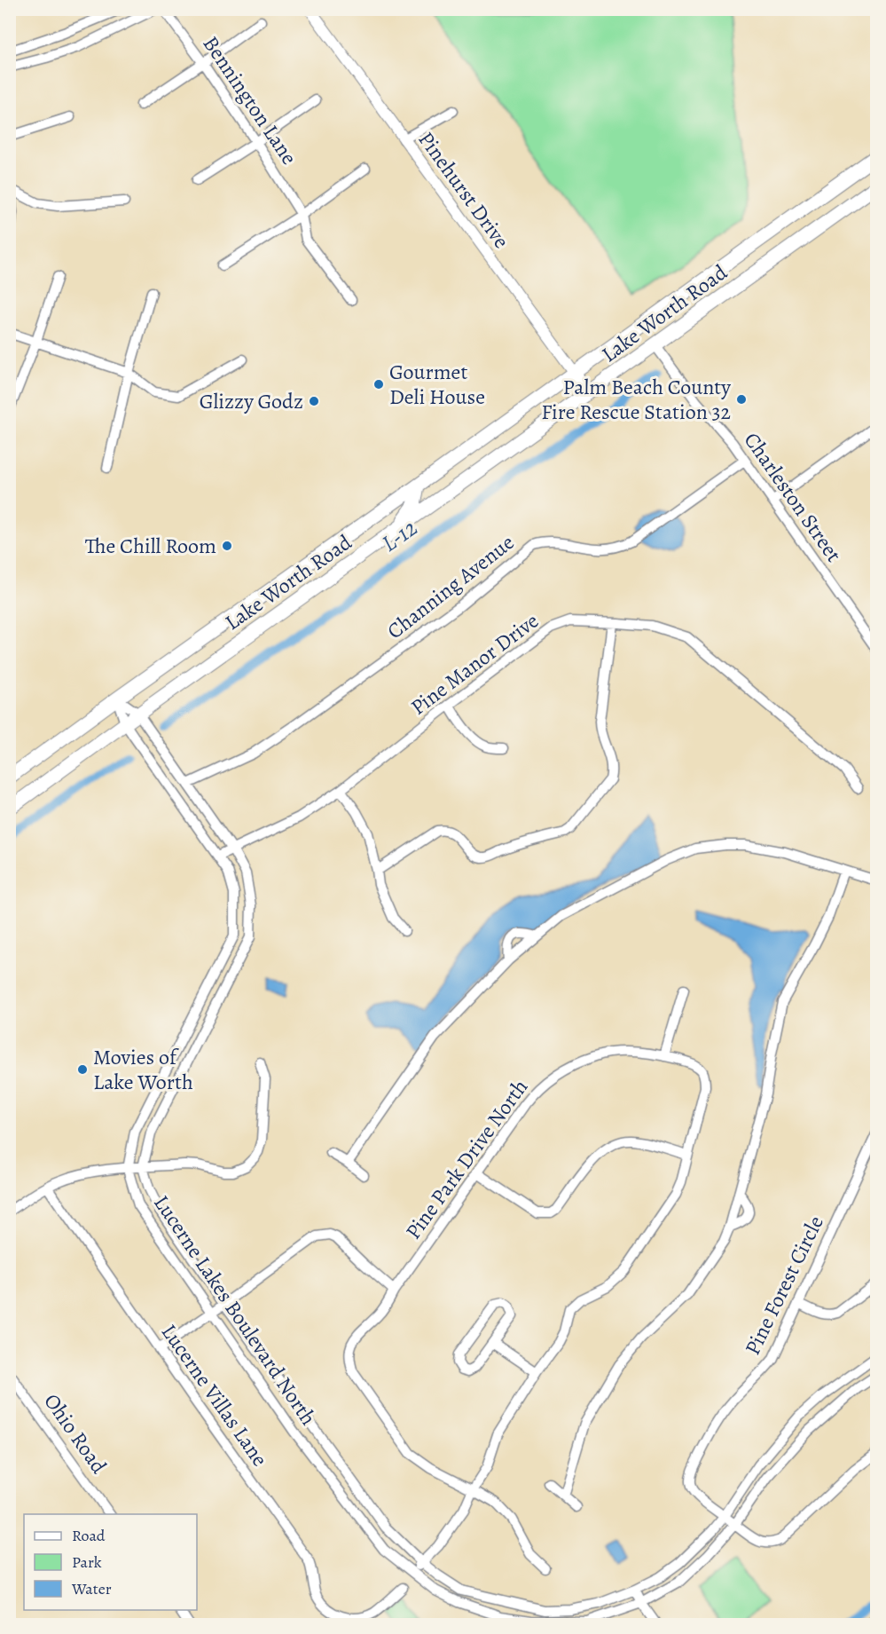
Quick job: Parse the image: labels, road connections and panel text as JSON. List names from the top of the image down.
{
  "streets": {
    "main road": ["Lake Worth Road"],
    "street": [
      "Bennington Lane",
      "Pinehurst Drive",
      "Charleston Street",
      "Channing Avenue",
      "Pine Manor Drive",
      "Pine Park Drive North",
      "Pine Forest Circle",
      "Lucerne Lakes Boulevard North",
      "Lucerne Villas Lane",
      "Ohio Road"
    ]
  },
  "crossings": [
    ["Pinehurst Drive", "Lake Worth Road"],
    ["Lake Worth Road", "Charleston Street"],
    ["Lake Worth Road", "Lucerne Lakes Boulevard North"],
    ["Charleston Street", "Channing Avenue"],
    ["Pine Manor Drive", "Lucerne Lakes Boulevard North"],
    ["Pine Forest Circle", "Lucerne Lakes Boulevard North"]
  ],
  "water": ["L-12"],
  "places": [
    "Gourmet Deli House",
    "Palm Beach County Fire Rescue Station 32",
    "Glizzy Godz",
    "The Chill Room",
    "Movies of Lake Worth"
  ],
  "legend": ["Road", "Park", "Water"]
}
